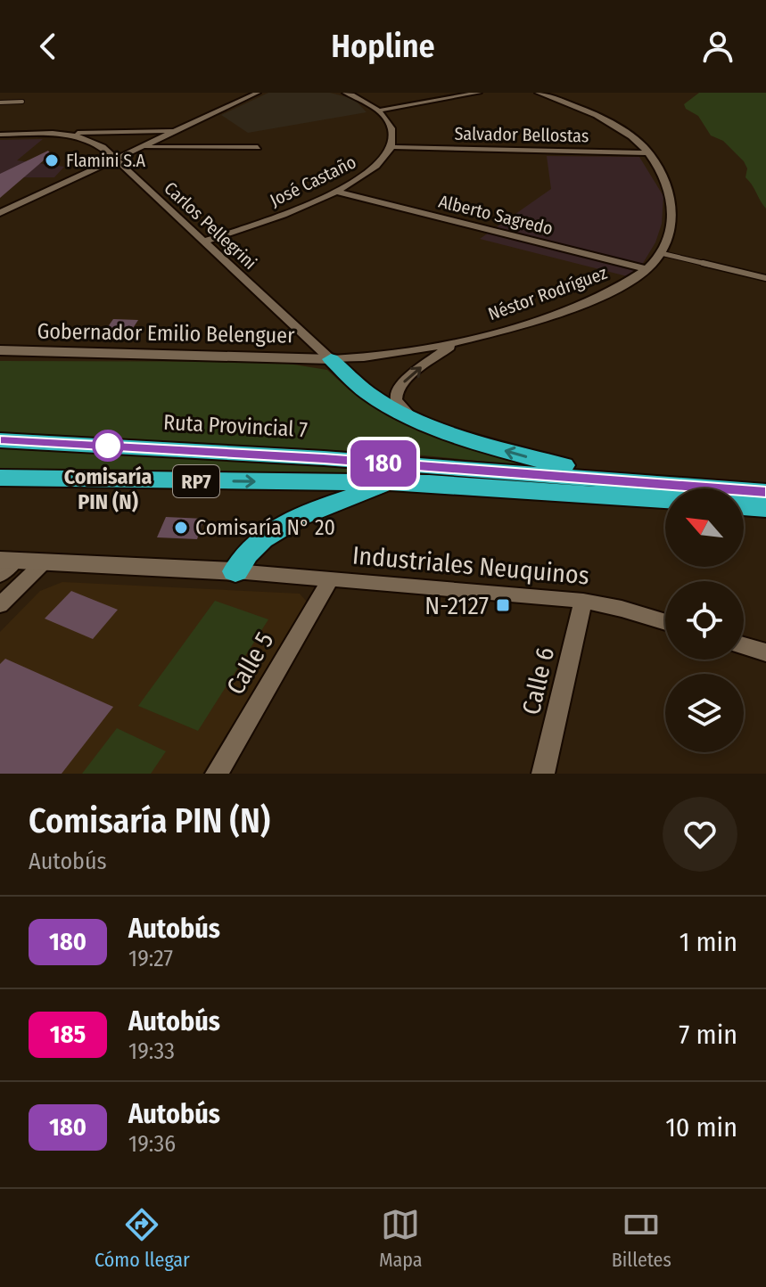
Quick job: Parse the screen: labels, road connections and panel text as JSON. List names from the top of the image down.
{
  "streets": {
    "highway": ["Ruta Provincial 7", "RP7"],
    "street": [
      "Salvador Bellostas",
      "José Castaño",
      "Alberto Sagredo",
      "Carlos Pellegrini",
      "Néstor Rodríguez",
      "Gobernador Emilio Belenguer",
      "Industriales Neuquinos",
      "Calle 5",
      "Calle 6"
    ]
  },
  "crossings": [
    ["Salvador Bellostas", "José Castaño"],
    ["Salvador Bellostas", "Néstor Rodríguez"],
    ["José Castaño", "Alberto Sagredo"],
    ["José Castaño", "Carlos Pellegrini"],
    ["Alberto Sagredo", "Néstor Rodríguez"],
    ["Carlos Pellegrini", "Néstor Rodríguez"],
    ["Carlos Pellegrini", "Gobernador Emilio Belenguer"],
    ["Néstor Rodríguez", "Gobernador Emilio Belenguer"],
    ["Industriales Neuquinos", "Calle 5"],
    ["Industriales Neuquinos", "Calle 6"]
  ],
  "places": {
    "other": ["Flamini S.A", "Comisaría PIN (N)", "Comisaría N° 20"],
    "transit": ["N-2127"]
  },
  "lines": ["bus line 180"],
  "north": "top left",
  "page": {
    "header": "Hopline",
    "on_map": "180",
    "heading": ["Comisaría PIN (N)", "Autobús"],
    "list": [
      {
        "mark": "180",
        "name": "Autobús",
        "note": "19:27",
        "value": "1 min"
      },
      {
        "mark": "185",
        "name": "Autobús",
        "note": "19:33",
        "value": "7 min"
      },
      {
        "mark": "180",
        "name": "Autobús",
        "note": "19:36",
        "value": "10 min"
      }
    ],
    "tabs": ["Cómo llegar", "Mapa", "Billetes"]
  }
}
